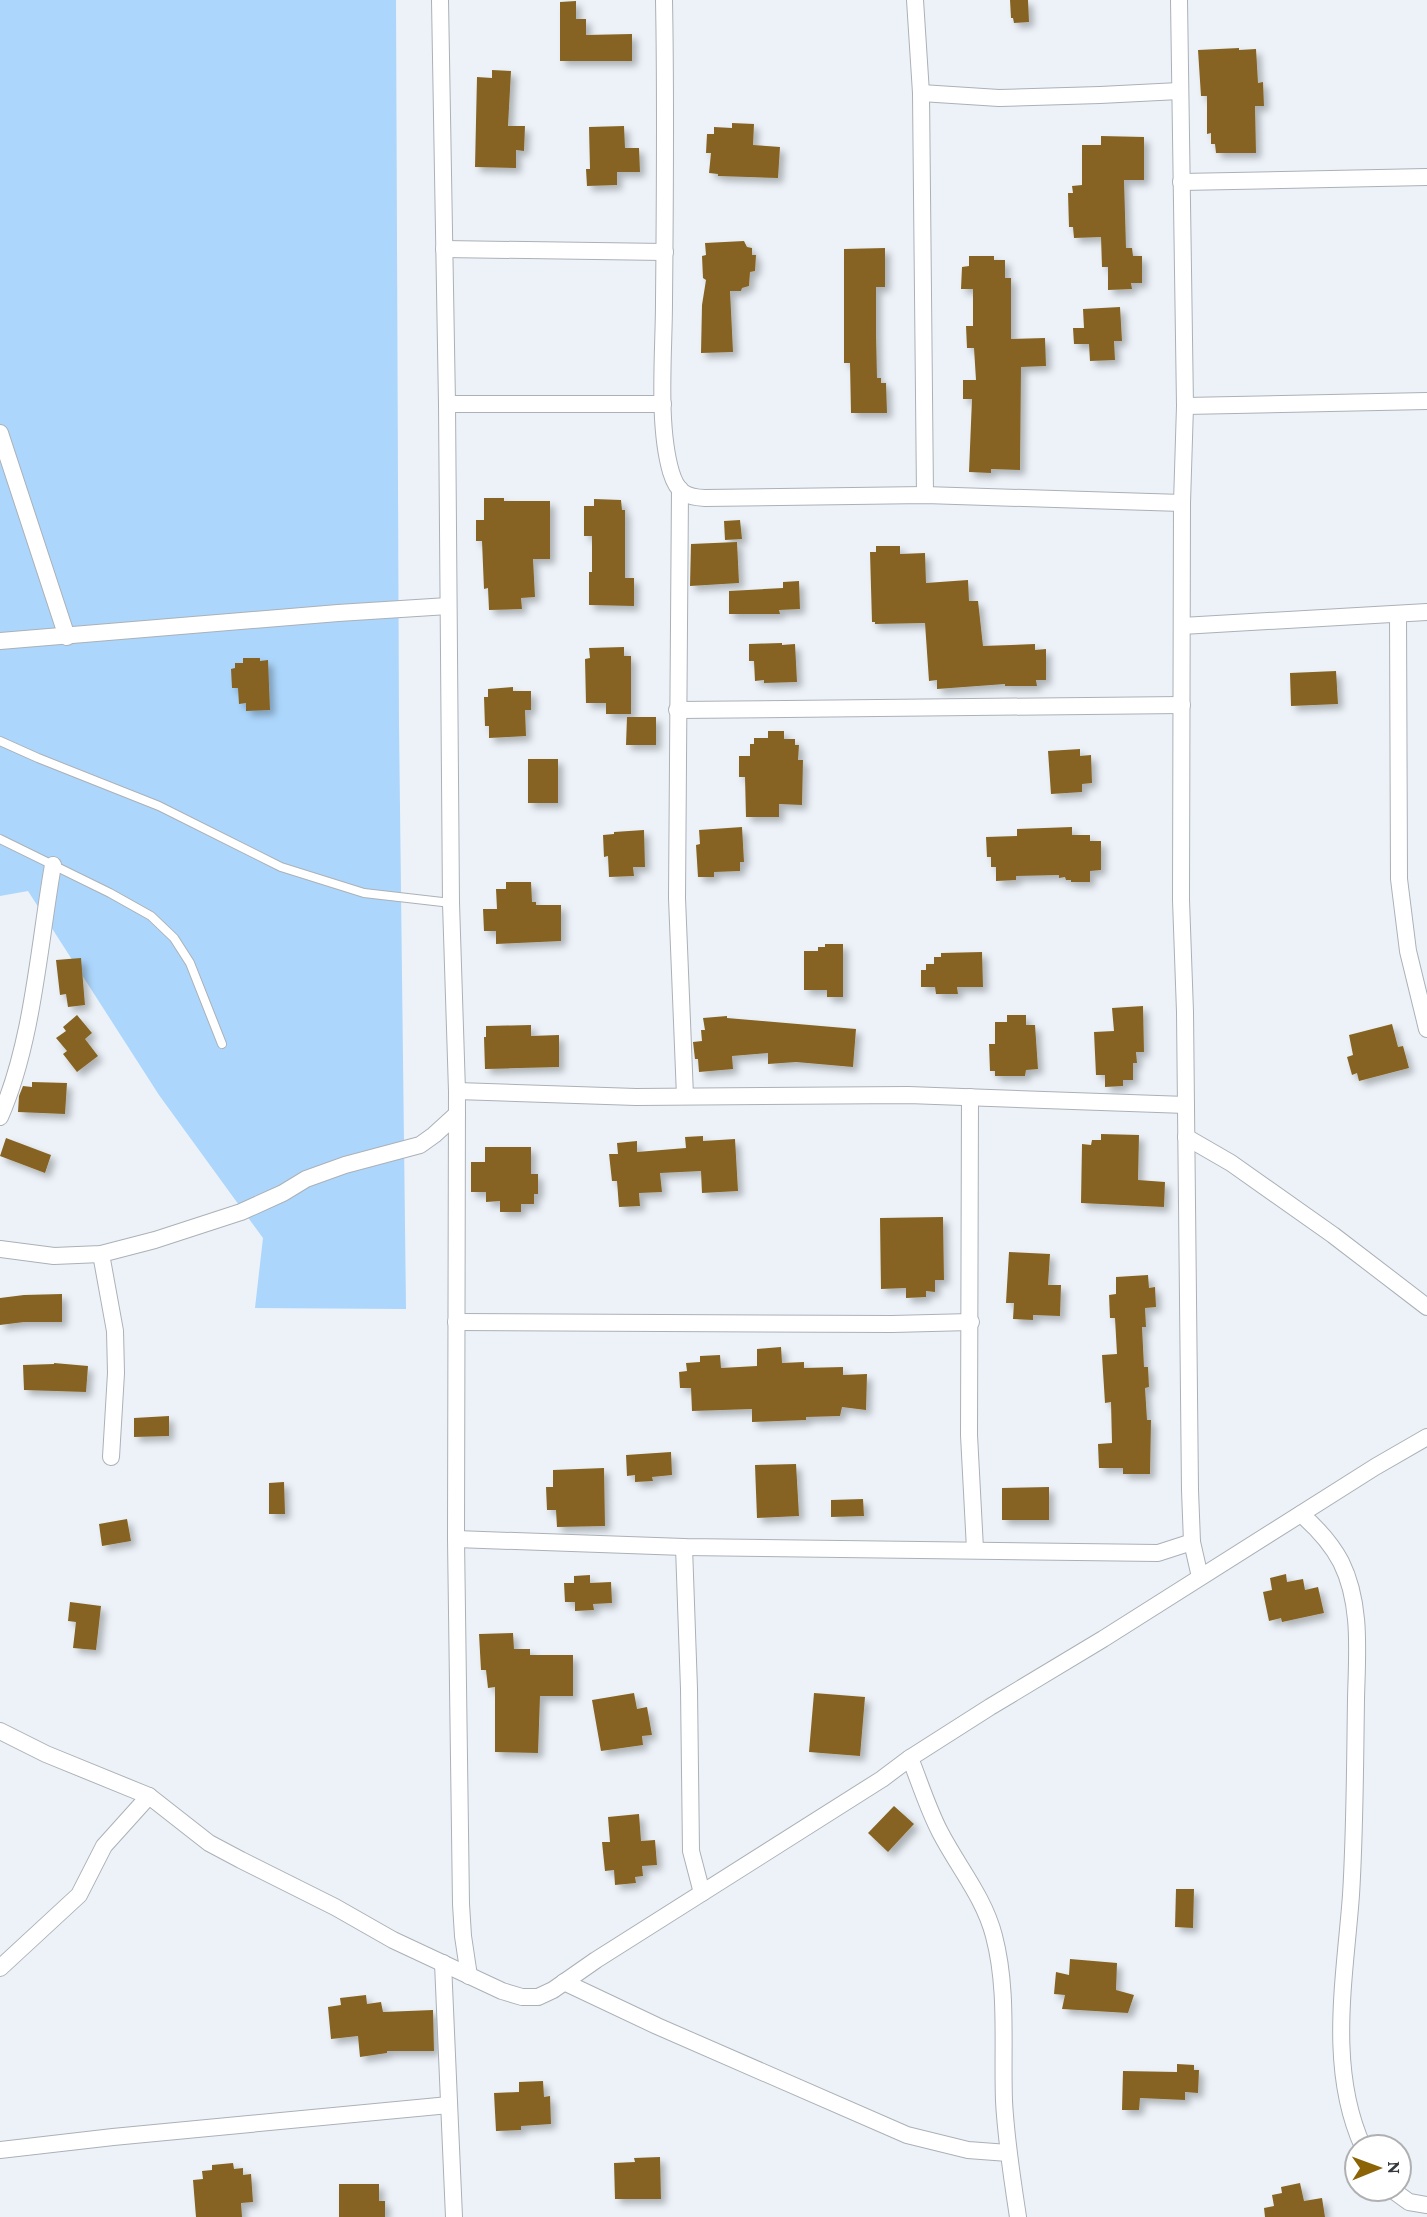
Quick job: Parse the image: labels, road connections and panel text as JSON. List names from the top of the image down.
{
  "north": "right"
}
